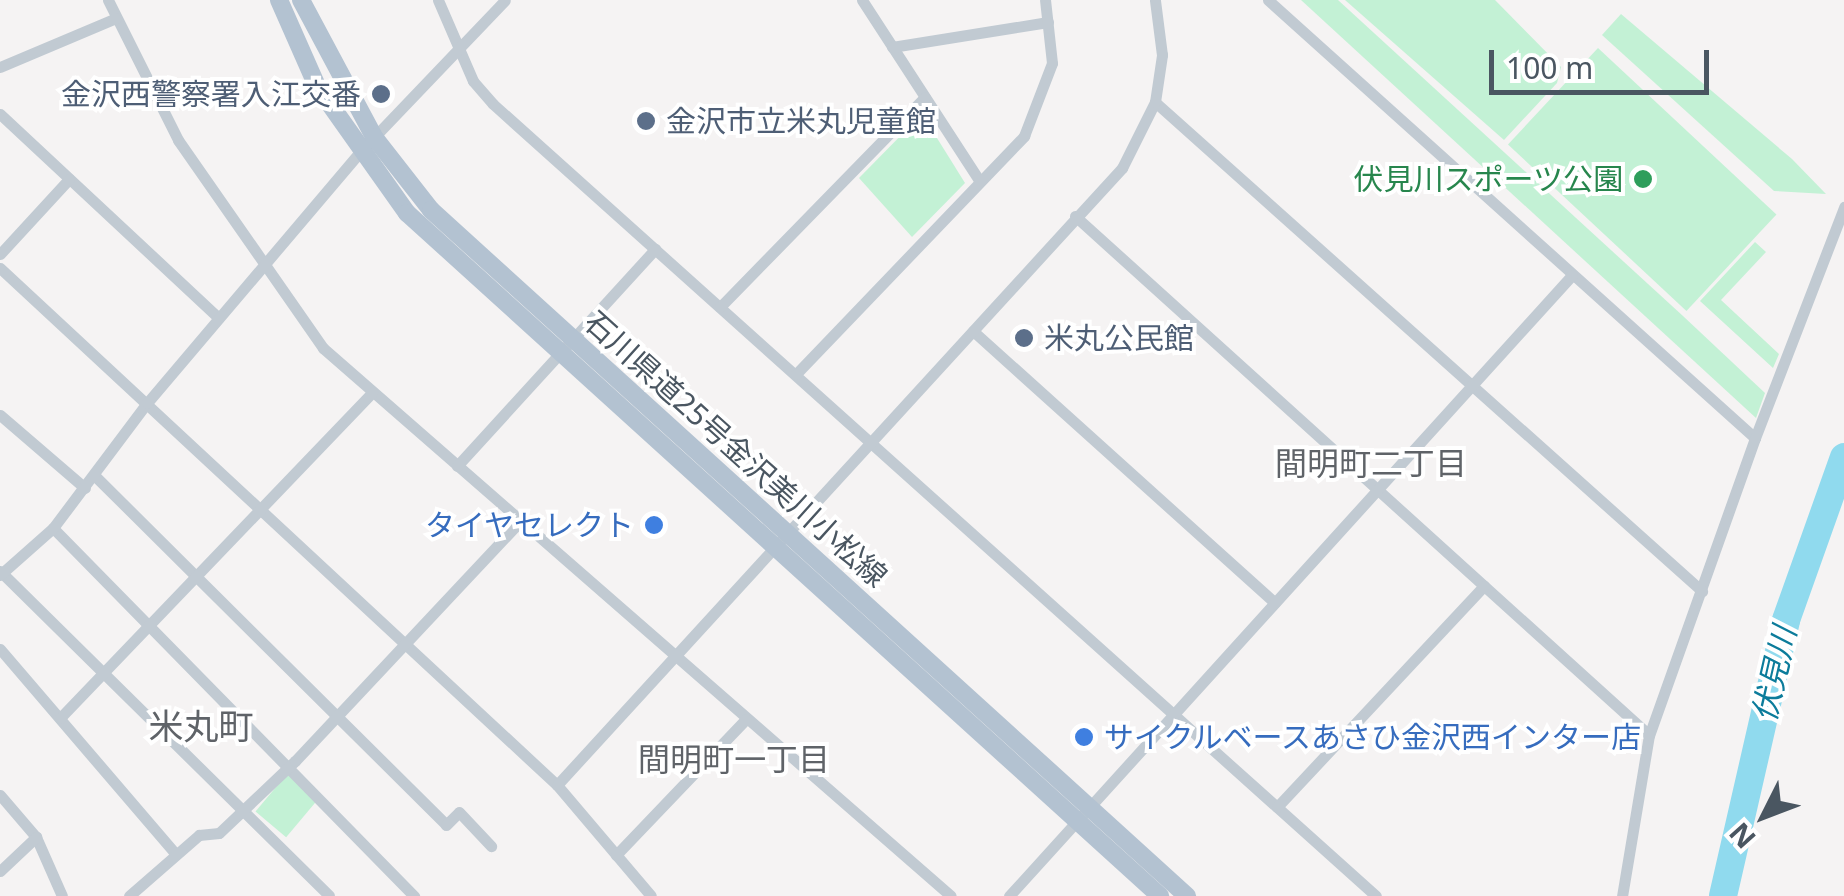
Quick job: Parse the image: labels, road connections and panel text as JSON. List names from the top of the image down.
{
  "streets": {
    "main road": ["石川県道25号金沢美川小松線"]
  },
  "districts": ["間明町二丁目", "米丸町", "間明町一丁目"],
  "water": ["伏見川"],
  "places": [
    "金沢西警察署入江交番",
    "金沢市立米丸児童館",
    "伏見川スポーツ公園",
    "米丸公民館",
    "タイヤセレクト",
    "サイクルベースあさひ金沢西インター店"
  ],
  "scale_bar": "100 m",
  "north": "bottom left"
}
